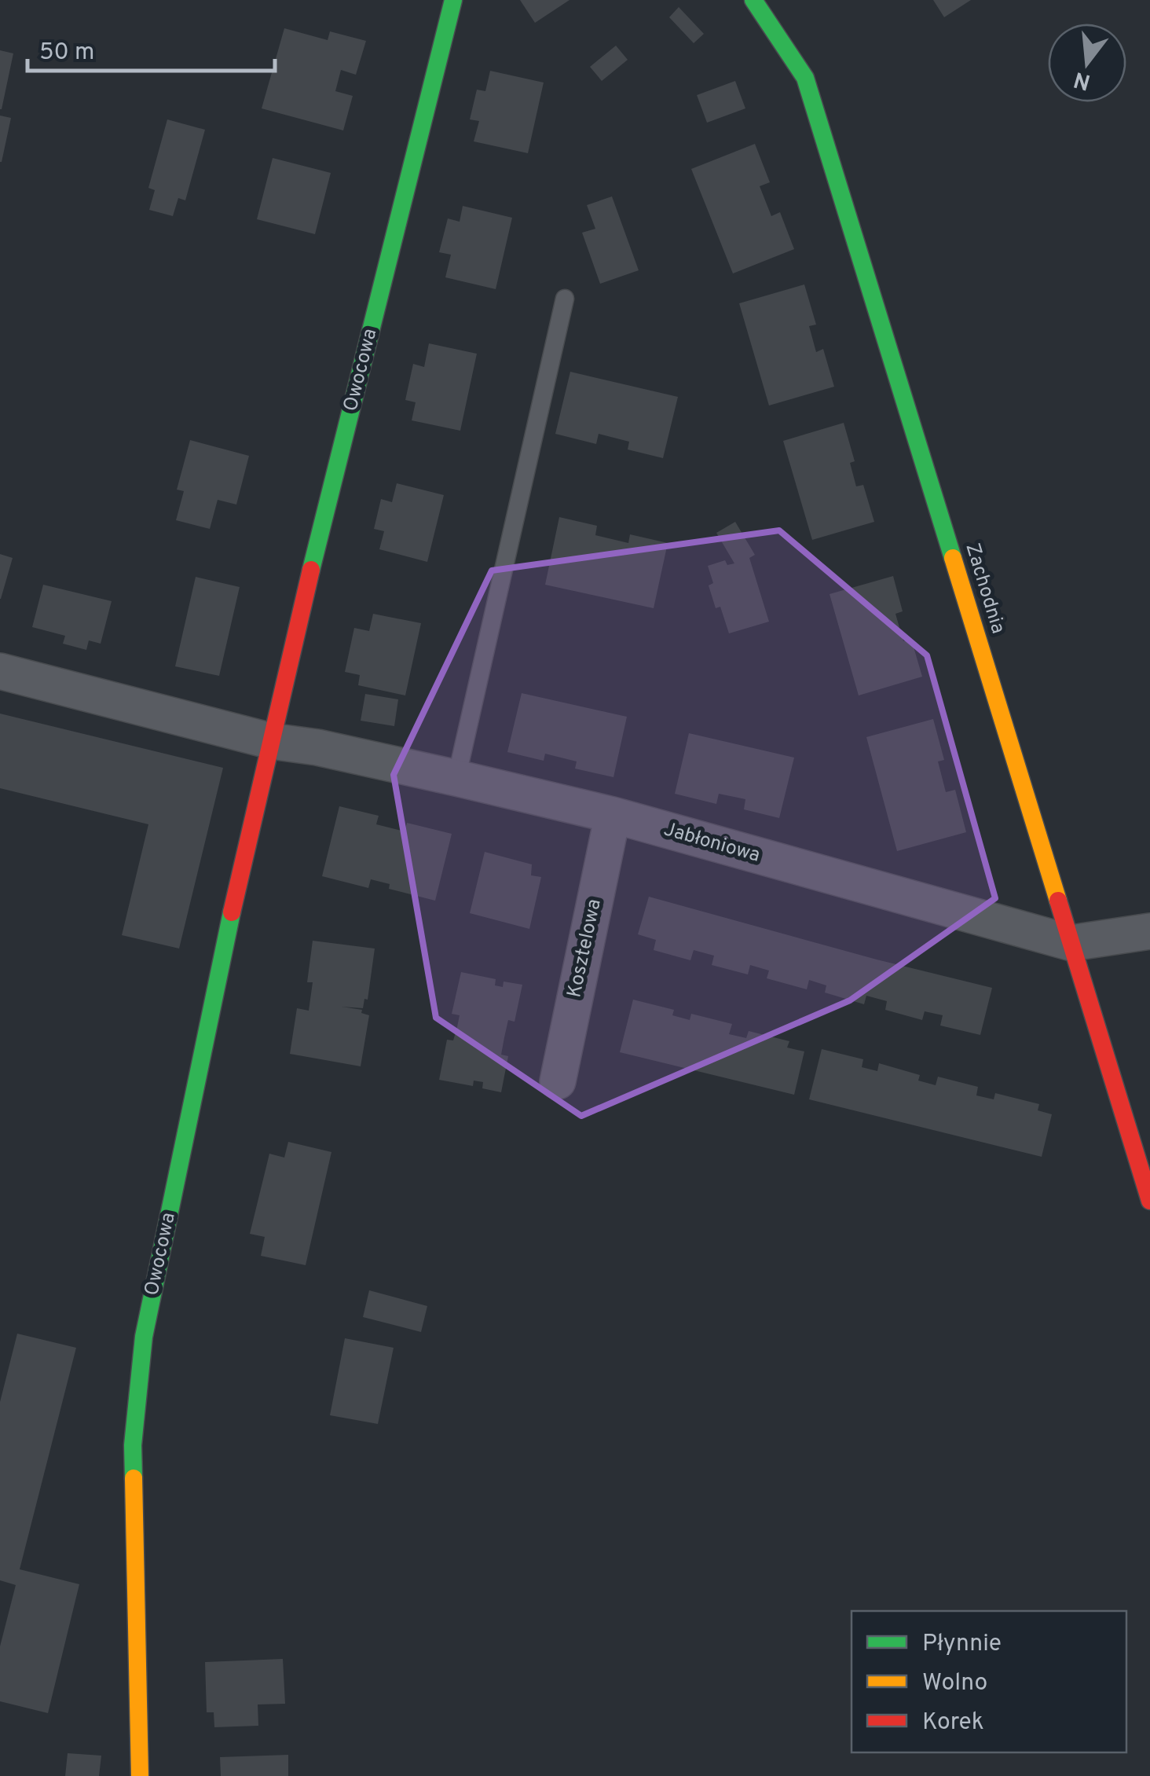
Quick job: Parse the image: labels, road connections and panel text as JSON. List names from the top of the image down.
{
  "streets": {
    "street": [
      "Owocowa",
      "Zachodnia",
      "Jabłoniowa",
      "Kosztelowa"
    ]
  },
  "crossings": [
    ["Owocowa", "Jabłoniowa"],
    ["Zachodnia", "Jabłoniowa"],
    ["Jabłoniowa", "Kosztelowa"]
  ],
  "legend": ["Płynnie", "Wolno", "Korek"],
  "scale_bar": "50 m",
  "north": "bottom"
}
